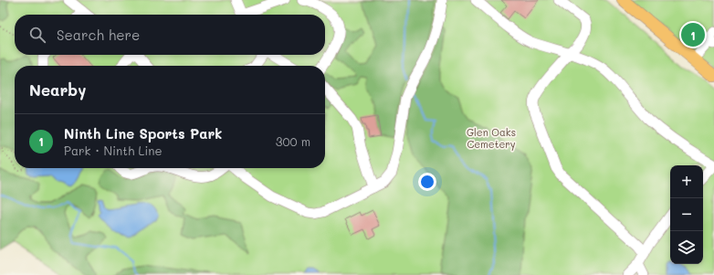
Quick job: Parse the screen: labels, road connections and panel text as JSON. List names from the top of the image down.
{
  "parks": ["Glen Oaks Cemetery"],
  "page": {
    "search": "Search here",
    "pins": "1",
    "heading": "Nearby",
    "list": [
      {
        "mark": "1",
        "name": "Ninth Line Sports Park",
        "note": "Park · Ninth Line",
        "value": "300 m"
      }
    ],
    "map_buttons": ["+", "−"]
  }
}
